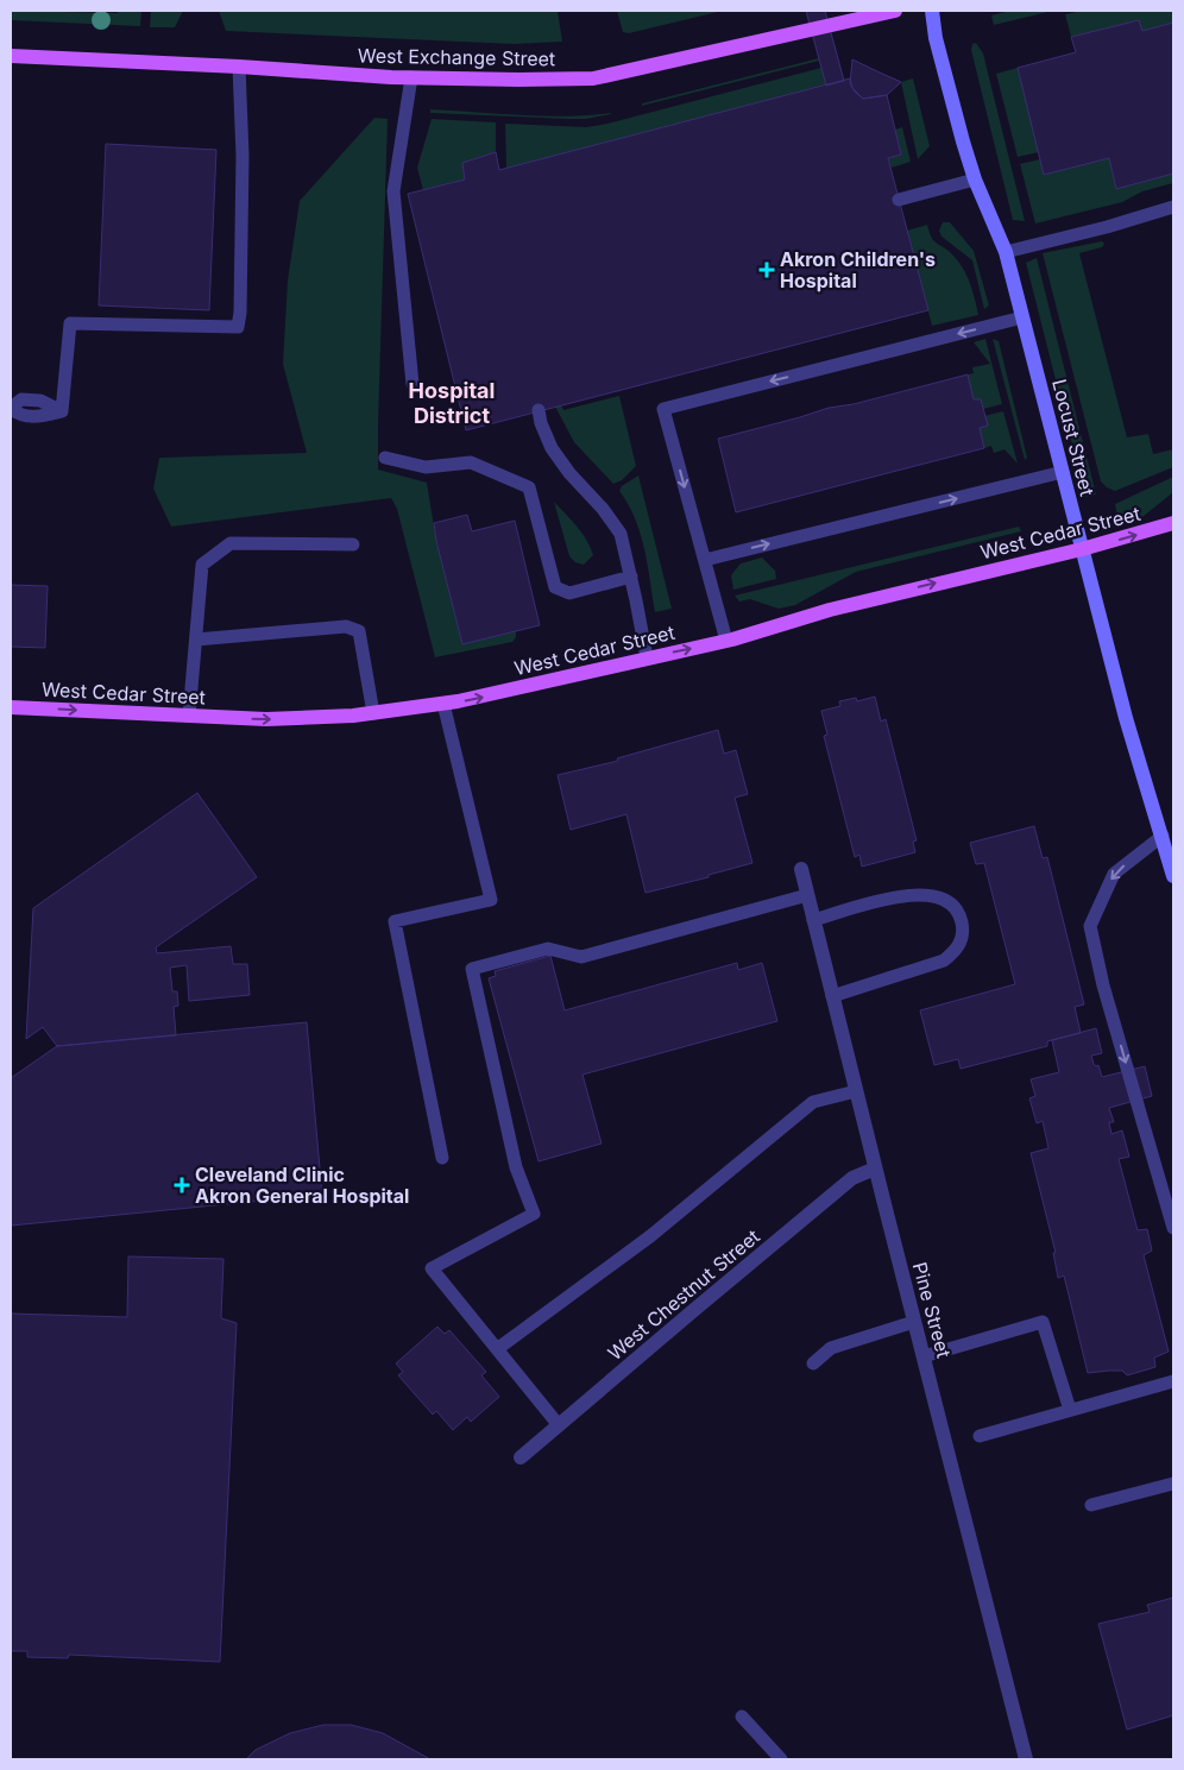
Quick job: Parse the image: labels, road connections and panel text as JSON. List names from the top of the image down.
{
  "streets": {
    "main road": ["West Exchange Street", "Locust Street", "West Cedar Street"],
    "street": ["West Chestnut Street", "Pine Street"]
  },
  "crossings": [
    ["Locust Street", "West Cedar Street"],
    ["West Chestnut Street", "Pine Street"]
  ],
  "one_way": ["West Cedar Street"],
  "districts": ["Hospital District"],
  "places": {
    "health": ["Akron Children's Hospital", "Cleveland Clinic Akron General Hospital"]
  }
}
